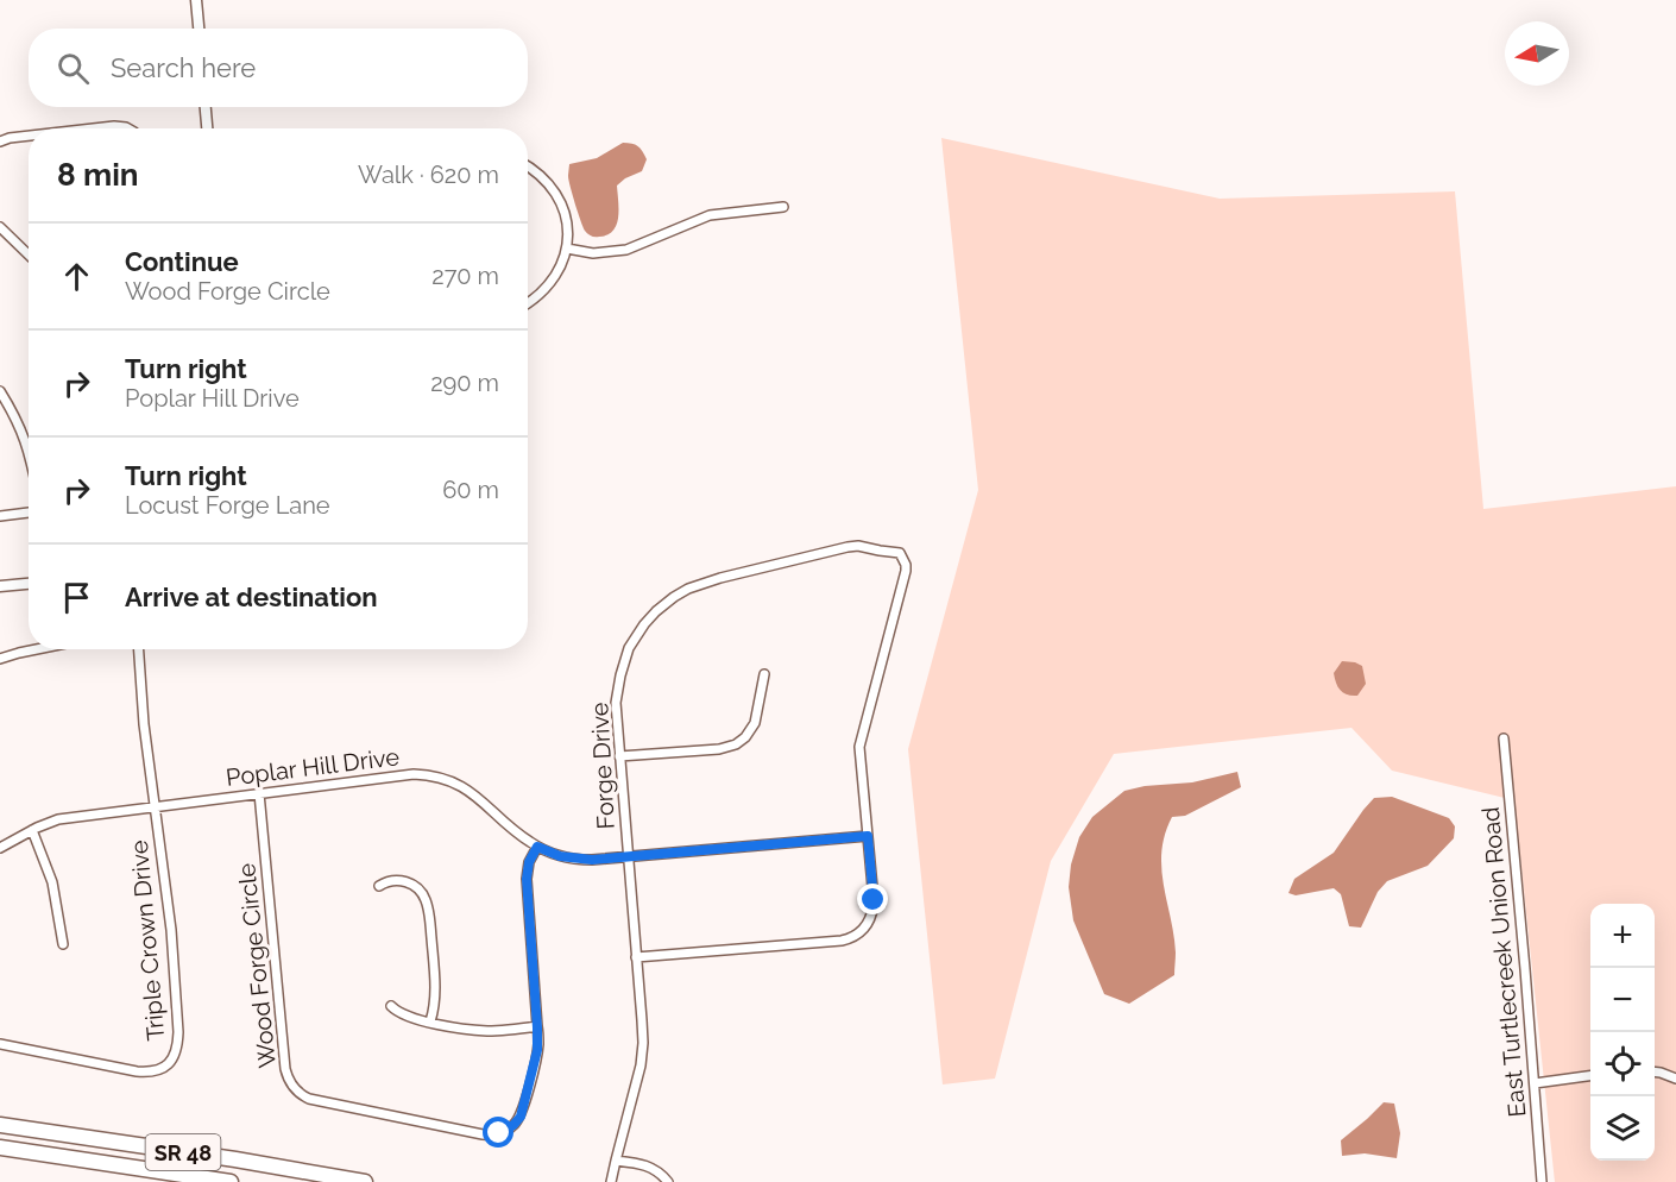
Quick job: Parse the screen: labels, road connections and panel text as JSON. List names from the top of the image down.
{
  "streets": {
    "highway": ["SR 48"],
    "street": [
      "Forge Drive",
      "Poplar Hill Drive",
      "Triple Crown Drive",
      "East Turtlecreek Union Road",
      "Wood Forge Circle"
    ]
  },
  "crossings": [
    ["Forge Drive", "Poplar Hill Drive"],
    ["Poplar Hill Drive", "Triple Crown Drive"],
    ["Poplar Hill Drive", "Wood Forge Circle"]
  ],
  "north": "left",
  "page": {
    "search": "Search here",
    "heading": ["8 min", "Walk · 620 m"],
    "list": [
      ["Continue", "Wood Forge Circle", "270 m"],
      ["Turn right", "Poplar Hill Drive", "290 m"],
      ["Turn right", "Locust Forge Lane", "60 m"],
      "Arrive at destination"
    ],
    "map_buttons": ["+", "−"]
  }
}
